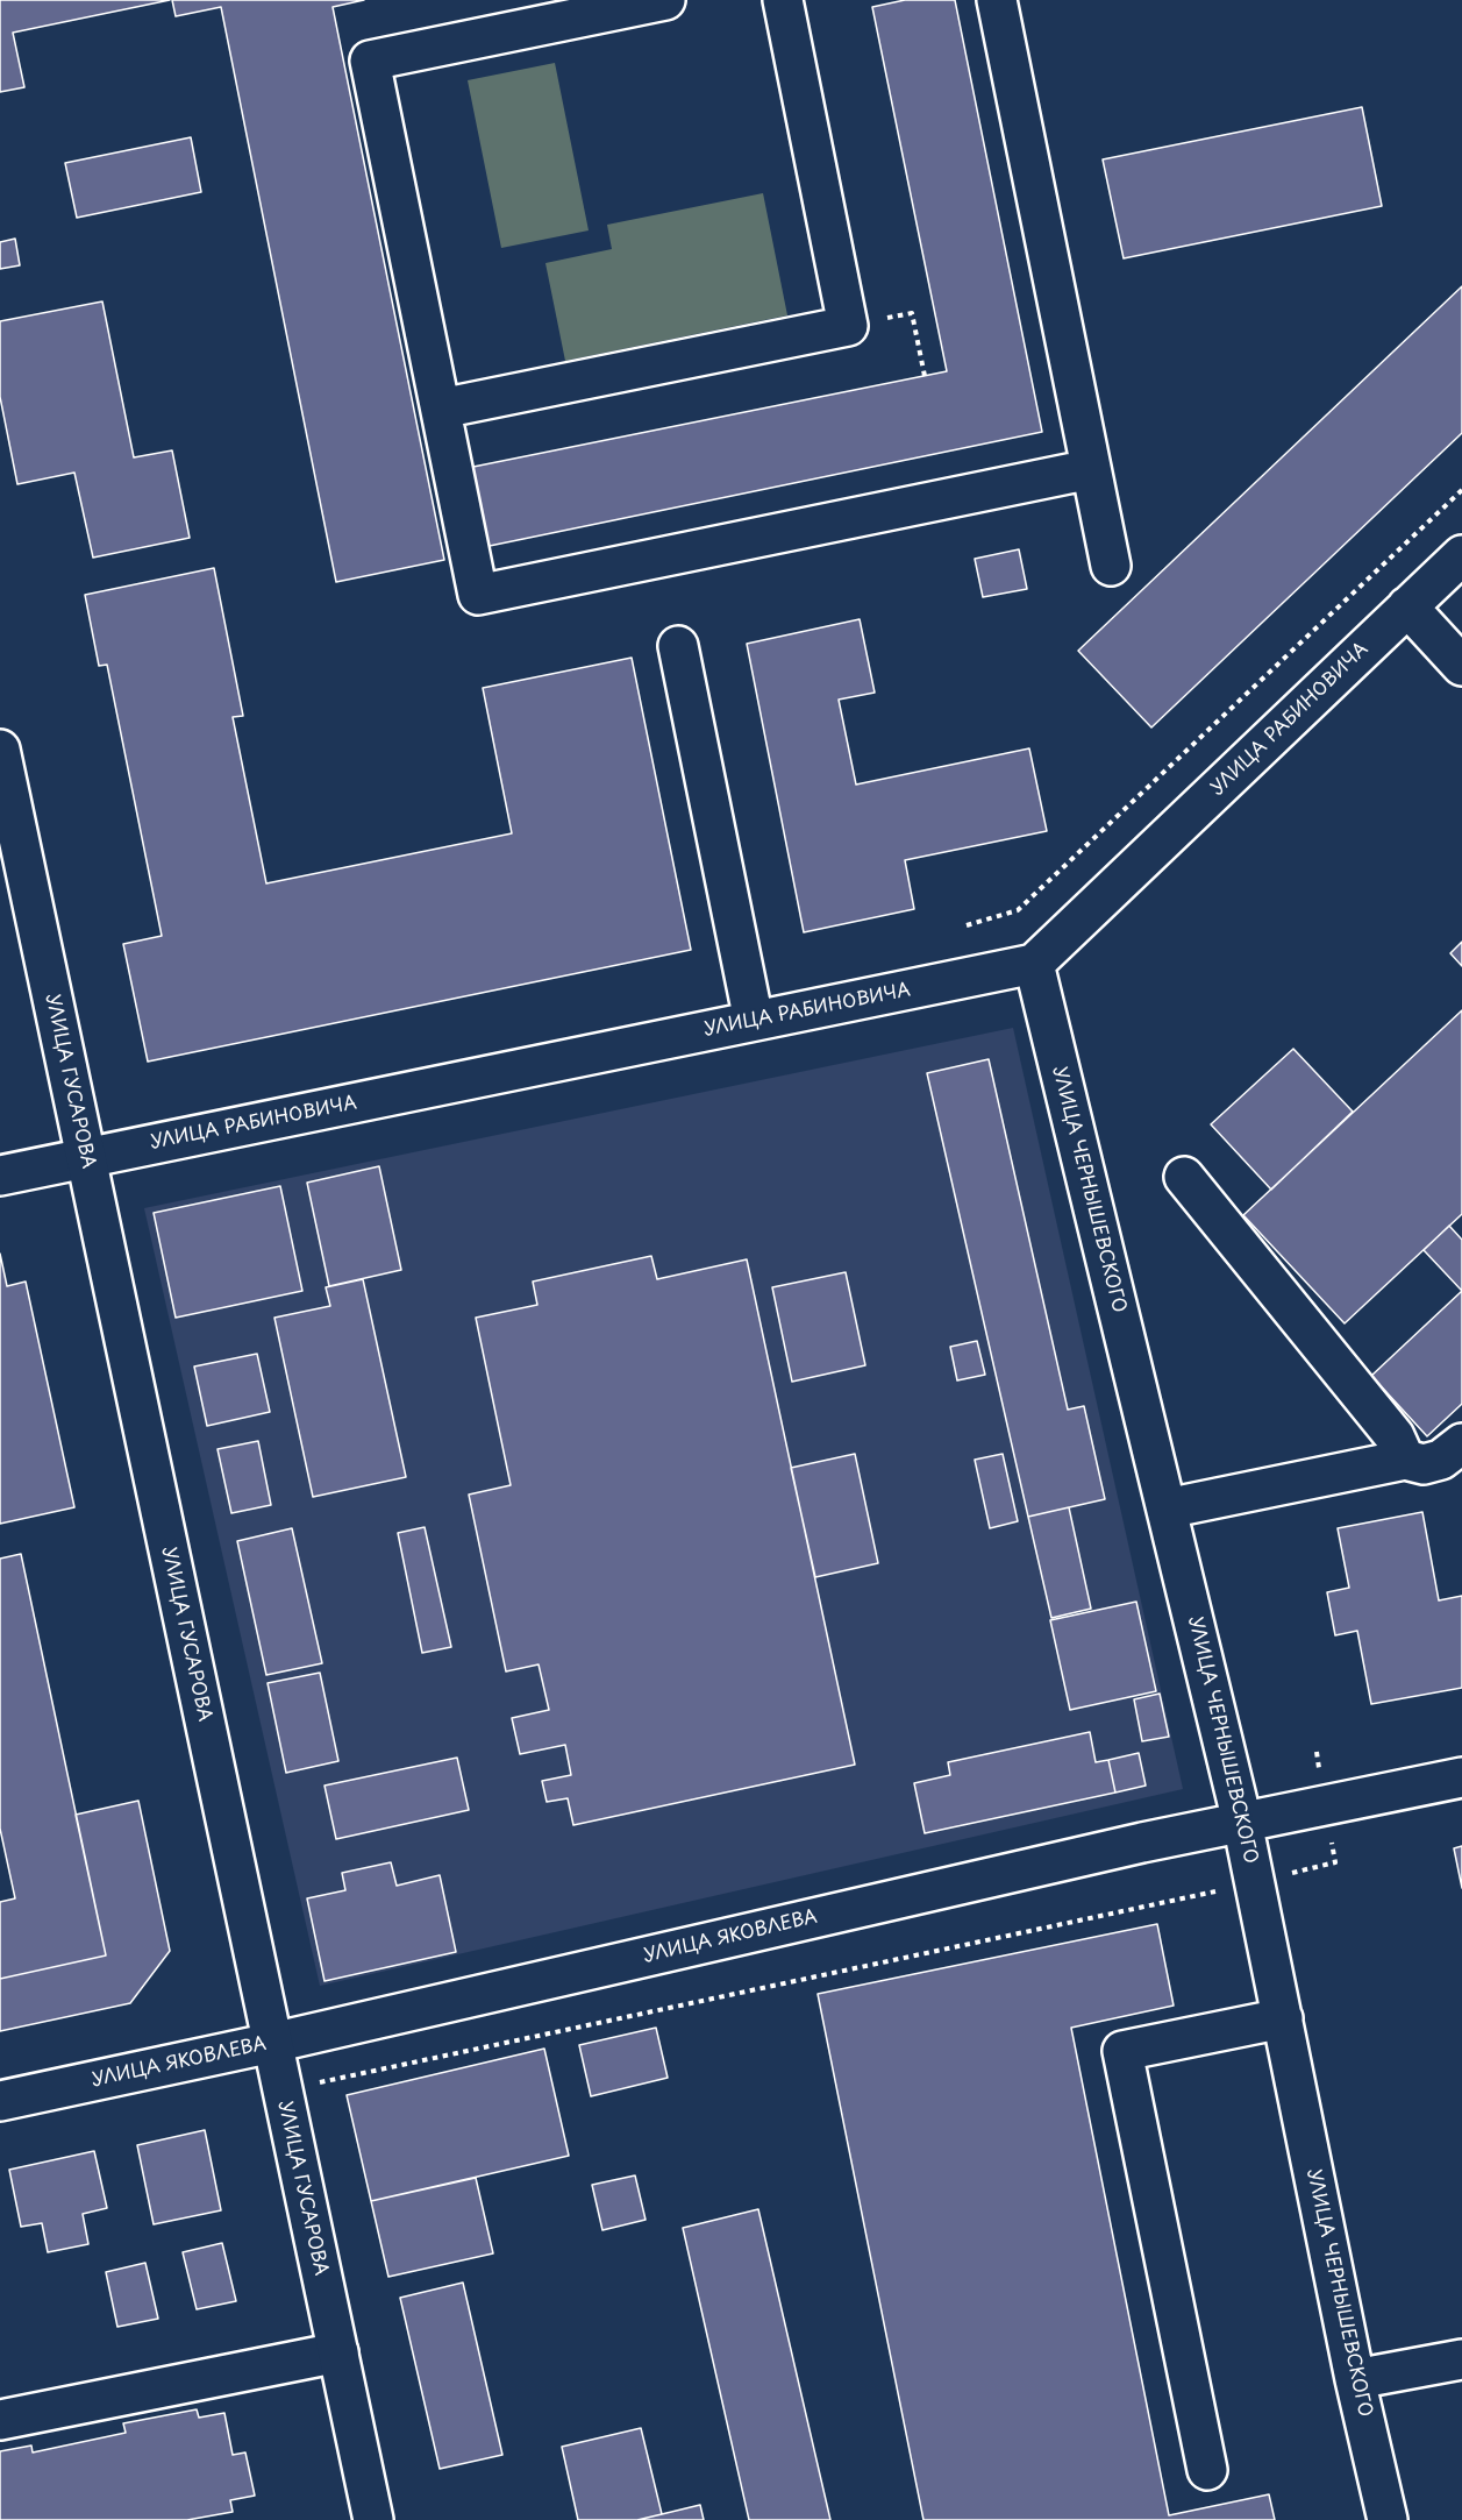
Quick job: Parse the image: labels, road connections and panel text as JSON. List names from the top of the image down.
{
  "streets": {
    "street": [
      "УЛИЦА РАБИНОВИЧА",
      "УЛИЦА ГУСАРОВА",
      "УЛИЦА ЧЕРНЫШЕВСКОГО",
      "УЛИЦА ЯКОВЛЕВА"
    ]
  },
  "crossings": [
    ["УЛИЦА РАБИНОВИЧА", "УЛИЦА ГУСАРОВА"],
    ["УЛИЦА РАБИНОВИЧА", "УЛИЦА ЧЕРНЫШЕВСКОГО"],
    ["УЛИЦА ГУСАРОВА", "УЛИЦА ЯКОВЛЕВА"],
    ["УЛИЦА ЧЕРНЫШЕВСКОГО", "УЛИЦА ЯКОВЛЕВА"]
  ]
}
